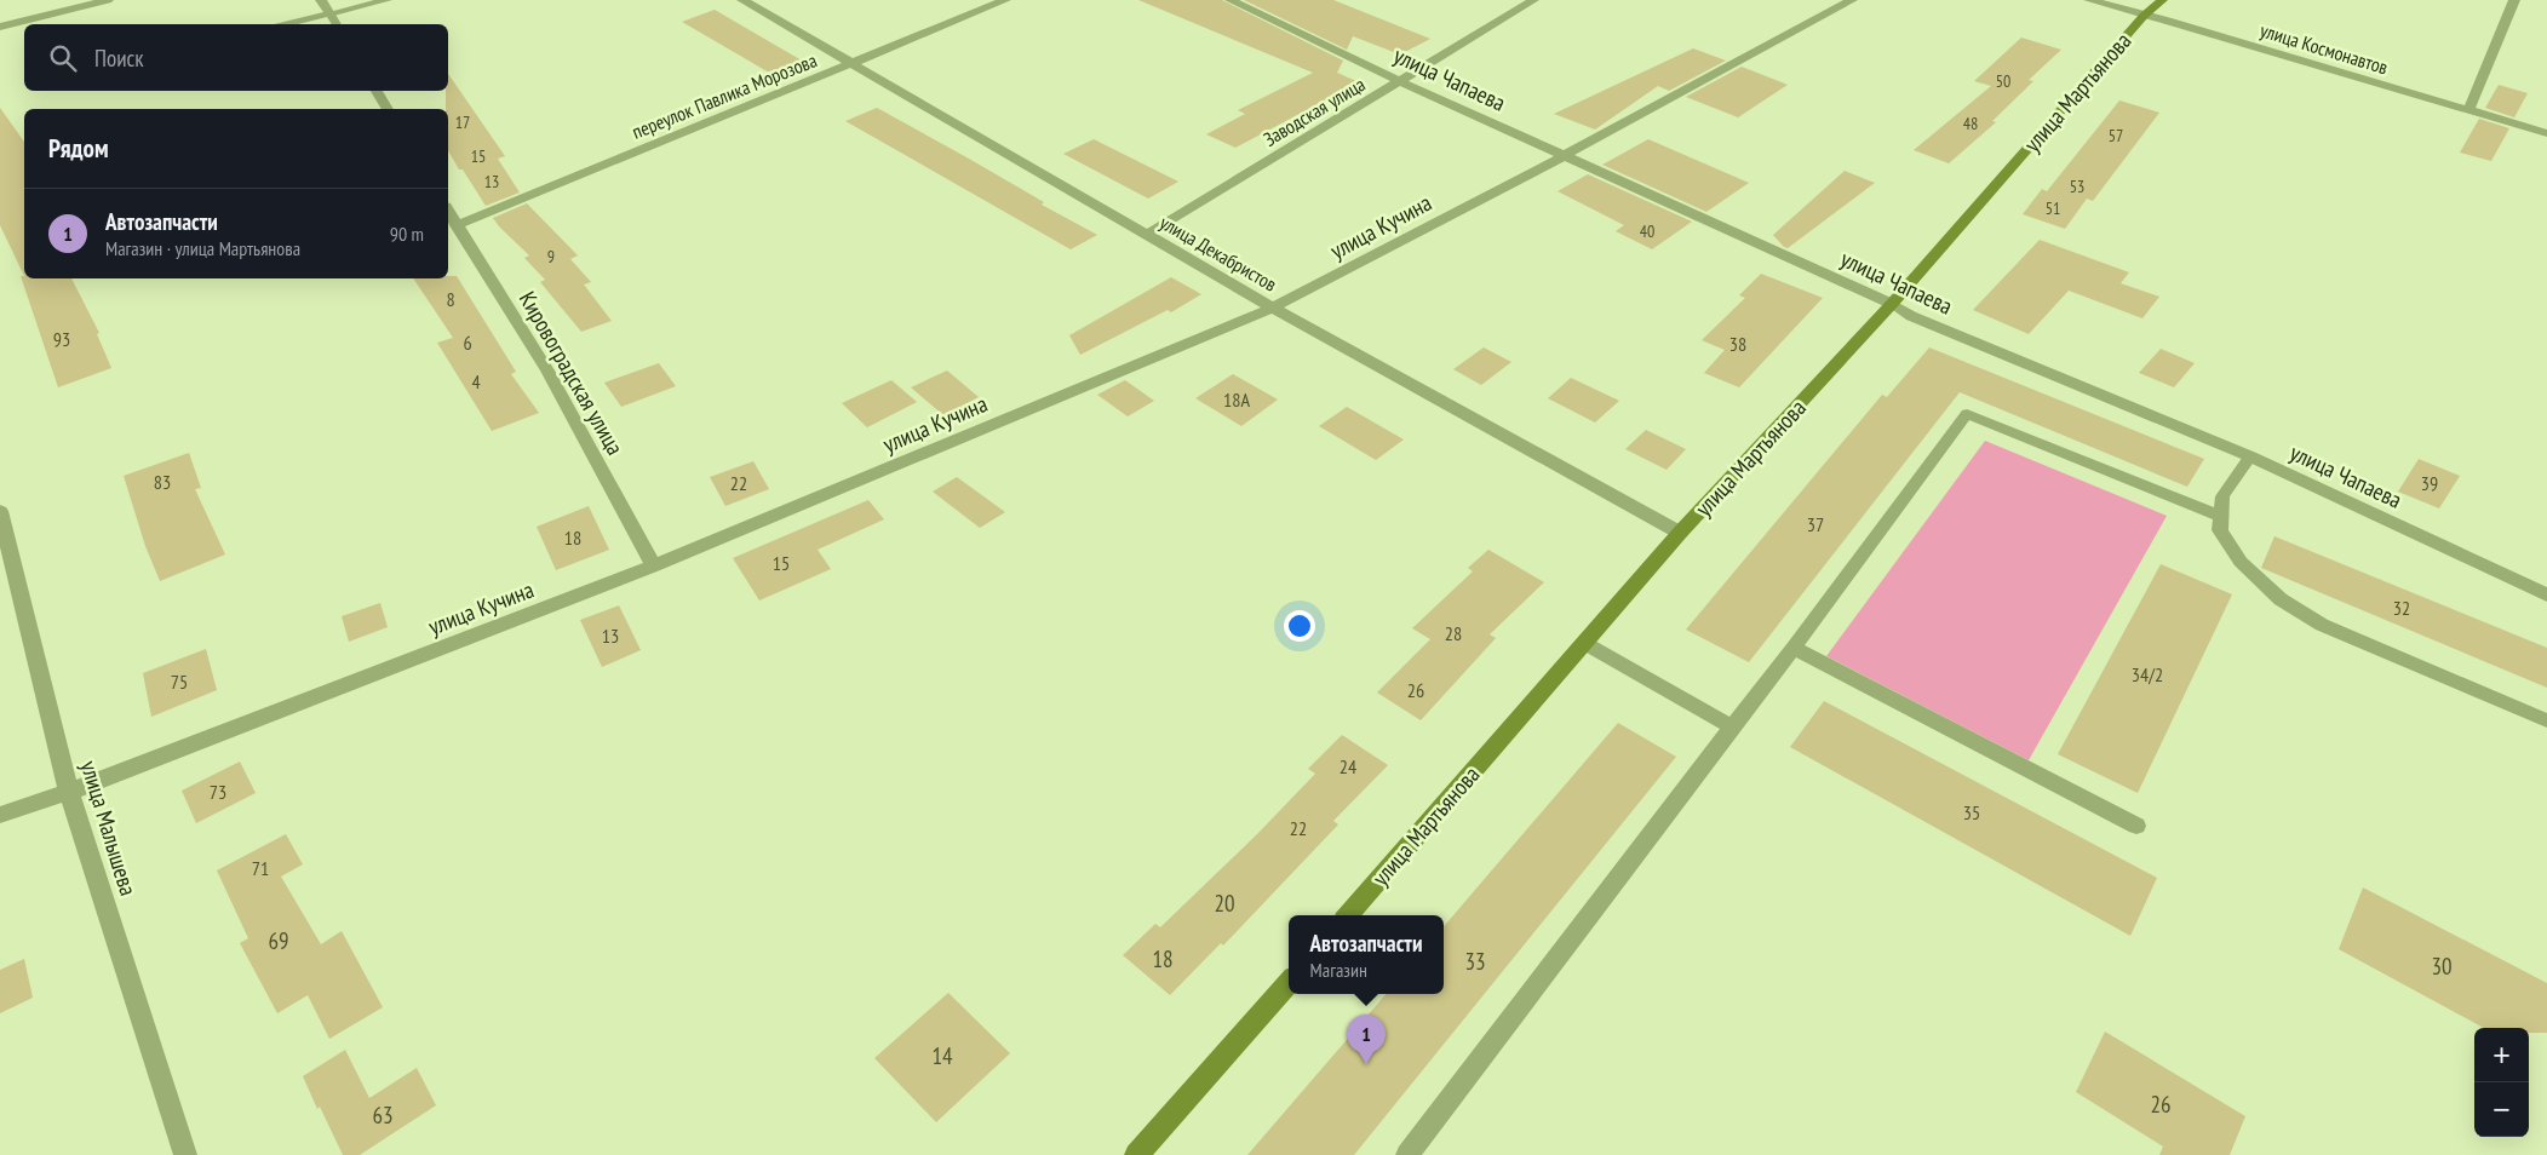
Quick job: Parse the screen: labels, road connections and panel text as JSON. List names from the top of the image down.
{
  "streets": {
    "main road": ["улица Мартьянова"],
    "street": [
      "улица Космонавтов",
      "улица Чапаева",
      "переулок Павлика Морозова",
      "Заводская улица",
      "улица Кучина",
      "улица Декабристов",
      "Кировоградская улица",
      "улица Малышева"
    ]
  },
  "crossings": [
    ["улица Космонавтов", "улица Мартьянова"],
    ["улица Чапаева", "улица Мартьянова"],
    ["улица Чапаева", "Заводская улица"],
    ["улица Чапаева", "улица Кучина"],
    ["улица Мартьянова", "улица Декабристов"],
    ["переулок Павлика Морозова", "улица Декабристов"],
    ["переулок Павлика Морозова", "Кировоградская улица"],
    ["Заводская улица", "улица Декабристов"],
    ["улица Кучина", "улица Декабристов"],
    ["улица Кучина", "Кировоградская улица"],
    ["улица Кучина", "улица Малышева"]
  ],
  "house_numbers": [
    "50",
    "17",
    "48",
    "57",
    "15",
    "13",
    "53",
    "51",
    "40",
    "9",
    "8",
    "93",
    "6",
    "38",
    "4",
    "18А",
    "83",
    "22",
    "39",
    "37",
    "18",
    "15",
    "32",
    "28",
    "13",
    "34/2",
    "75",
    "26",
    "24",
    "73",
    "35",
    "22",
    "71",
    "20",
    "69",
    "18",
    "33",
    "30",
    "14",
    "26",
    "63"
  ],
  "page": {
    "search": "Поиск",
    "heading": "Рядом",
    "list": [
      {
        "mark": "1",
        "name": "Автозапчасти",
        "note": "Магазин · улица Мартьянова",
        "value": "90 m"
      }
    ],
    "popup": ["Автозапчасти", "Магазин"],
    "pins": "1",
    "map_buttons": ["+", "−"]
  }
}
